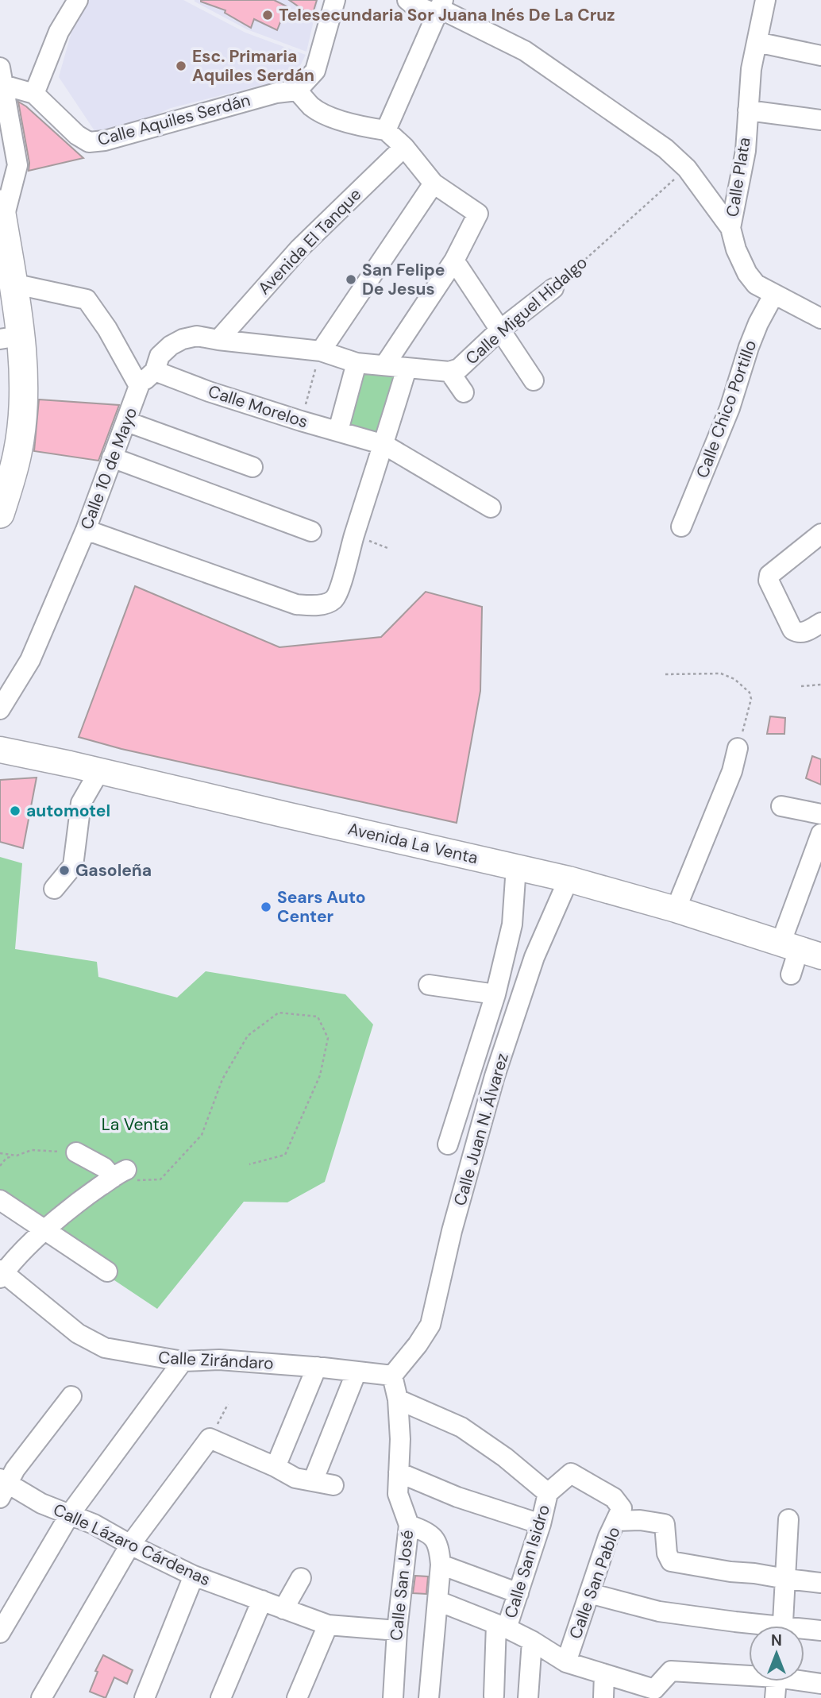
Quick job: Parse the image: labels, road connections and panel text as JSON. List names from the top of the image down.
{
  "streets": {
    "main road": ["Avenida La Venta"],
    "street": [
      "Calle Aquiles Serdán",
      "Calle Plata",
      "Avenida El Tanque",
      "Calle Miguel Hidalgo",
      "Calle Morelos",
      "Calle Chico Portillo",
      "Calle 10 de Mayo",
      "Calle Juan N. Álvarez",
      "Calle Zirándaro",
      "Calle Lázaro Cárdenas",
      "Calle San Isidro",
      "Calle San Pablo",
      "Calle San José"
    ]
  },
  "crossings": [
    ["Calle Plata", "Calle Chico Portillo"],
    ["Avenida El Tanque", "Calle Miguel Hidalgo"],
    ["Calle Miguel Hidalgo", "Calle Morelos"],
    ["Avenida La Venta", "Calle Juan N. Álvarez"],
    ["Calle Juan N. Álvarez", "Calle Zirándaro"],
    ["Calle Juan N. Álvarez", "Calle San José"],
    ["Calle Zirándaro", "Calle San José"],
    ["Calle Lázaro Cárdenas", "Calle San José"],
    ["Calle San Isidro", "Calle San Pablo"]
  ],
  "parks": ["La Venta"],
  "places": [
    "Telesecundaria Sor Juana Inés De La Cruz",
    "Esc. Primaria Aquiles Serdán",
    "San Felipe De Jesus",
    "automotel",
    "Gasoleña",
    "Sears Auto Center"
  ],
  "north": "top"
}
